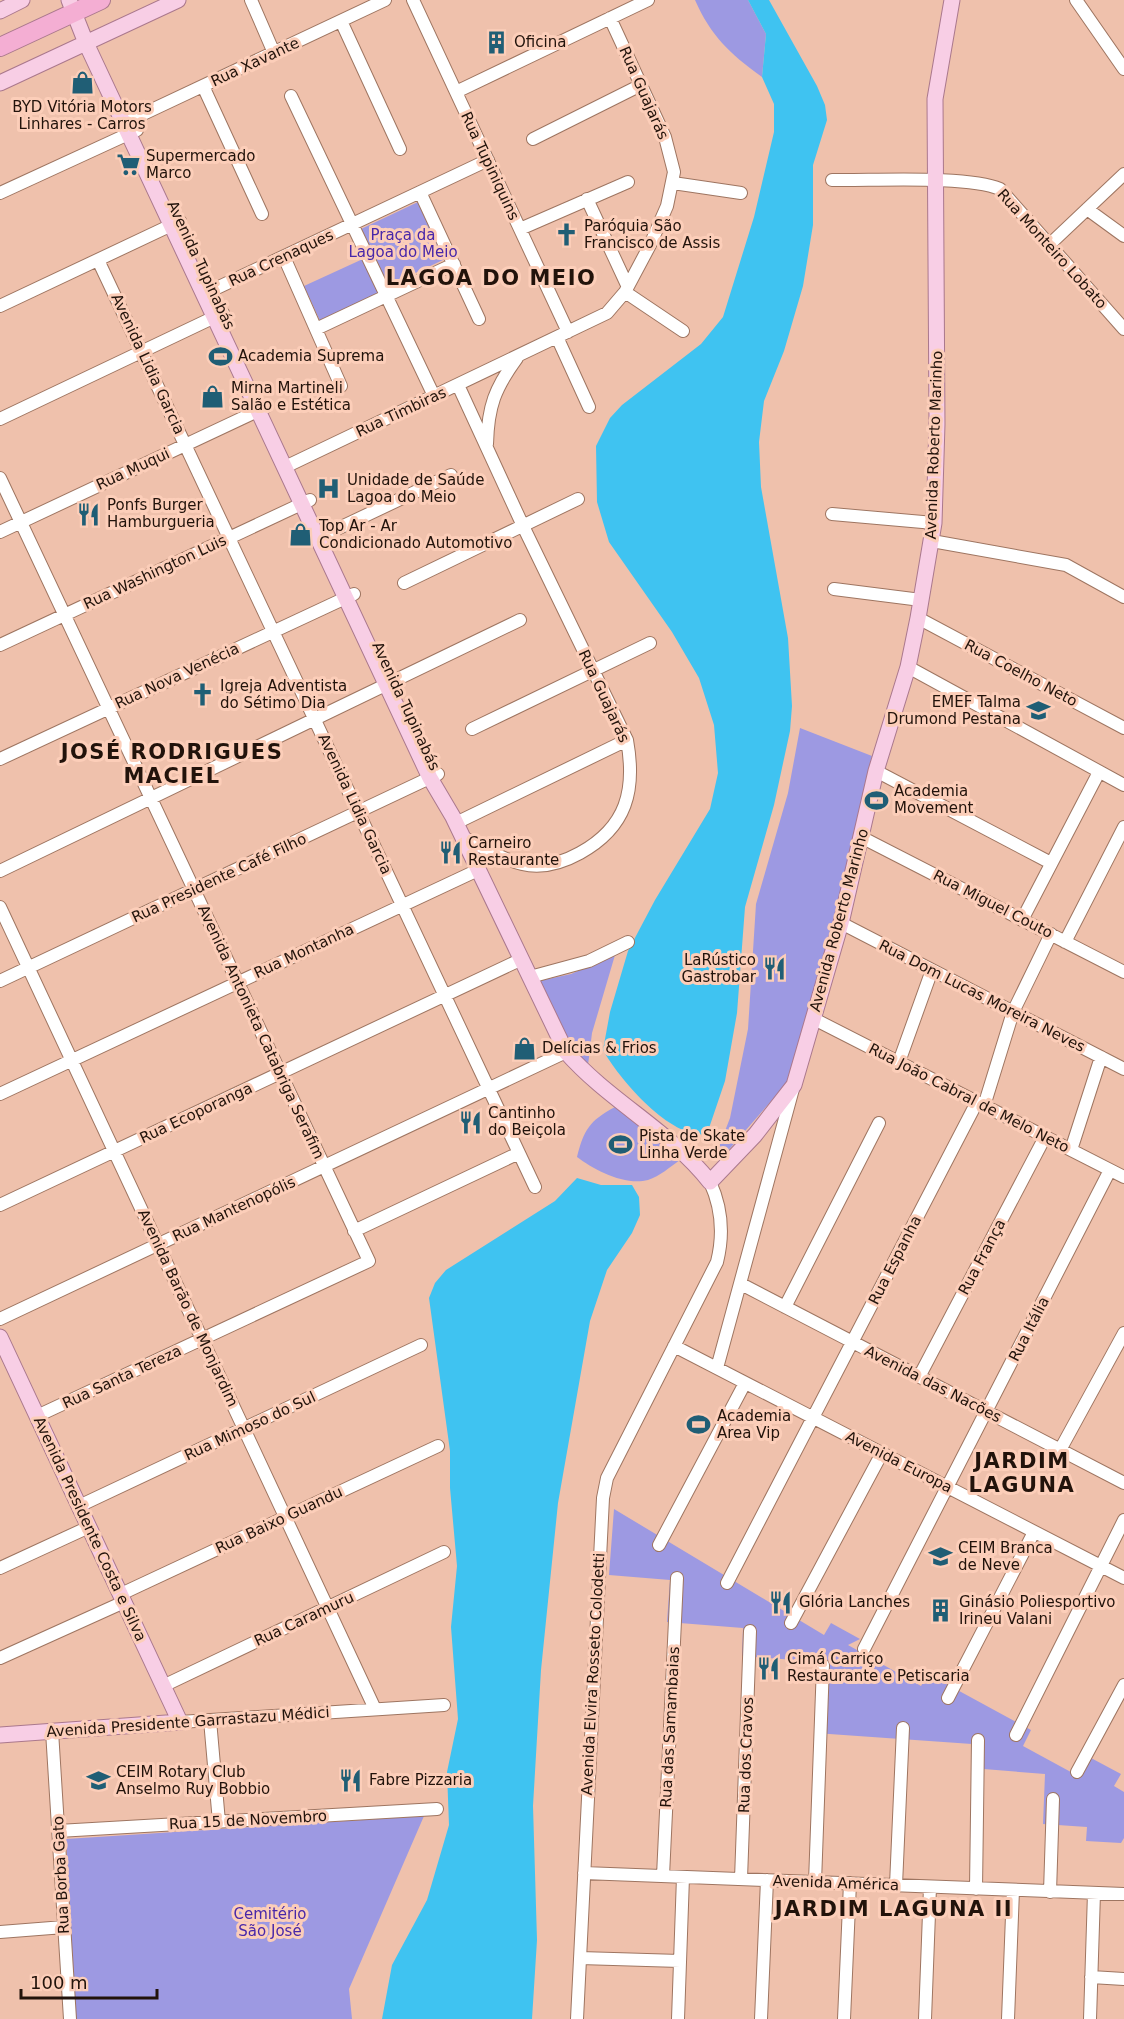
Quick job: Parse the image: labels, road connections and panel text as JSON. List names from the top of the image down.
{
  "streets": {
    "main road": [
      "Avenida Tupinabás",
      "Avenida Roberto Marinho",
      "Avenida Presidente Costa e Silva",
      "Avenida Presidente Garrastazu Médici"
    ],
    "street": [
      "Rua Xavante",
      "Rua Guajarás",
      "Rua Tupiniquins",
      "Rua Monteiro Lobato",
      "Rua Crenaques",
      "Avenida Lidia Garcia",
      "Rua Timbiras",
      "Rua Muqui",
      "Rua Washington Luis",
      "Rua Coelho Neto",
      "Rua Nova Venécia",
      "Rua Presidente Café Filho",
      "Rua Miguel Couto",
      "Rua Montanha",
      "Rua Dom Lucas Moreira Neves",
      "Avenida Antonieta Catabriga Serafim",
      "Rua João Cabral de Melo Neto",
      "Rua Ecoporanga",
      "Rua Mantenopólis",
      "Rua França",
      "Rua Espanha",
      "Avenida Barão de Monjardim",
      "Rua Itália",
      "Rua Santa Tereza",
      "Avenida das Nacões",
      "Rua Mimoso do Sul",
      "Avenida Europa",
      "Rua Baixo Guandu",
      "Rua Caramuru",
      "Avenida Elvira Rosseto Colodetti",
      "Rua das Samambaias",
      "Rua dos Cravos",
      "Rua 15 de Novembro",
      "Rua Borba Gato",
      "Avenida América"
    ]
  },
  "crossings": [
    ["Rua Xavante", "Avenida Tupinabás"],
    ["Rua Guajarás", "Rua Tupiniquins"],
    ["Rua Guajarás", "Avenida Tupinabás"],
    ["Rua Guajarás", "Rua Timbiras"],
    ["Rua Tupiniquins", "Rua Crenaques"],
    ["Rua Monteiro Lobato", "Avenida Roberto Marinho"],
    ["Rua Crenaques", "Avenida Tupinabás"],
    ["Avenida Tupinabás", "Rua Timbiras"],
    ["Avenida Tupinabás", "Rua Muqui"],
    ["Avenida Tupinabás", "Rua Washington Luis"],
    ["Avenida Tupinabás", "Rua Nova Venécia"],
    ["Avenida Tupinabás", "Rua Presidente Café Filho"],
    ["Avenida Tupinabás", "Rua Montanha"],
    ["Avenida Tupinabás", "Rua Ecoporanga"],
    ["Avenida Tupinabás", "Rua Mantenopólis"],
    ["Avenida Tupinabás", "Avenida Europa"],
    ["Avenida Tupinabás", "Avenida Elvira Rosseto Colodetti"],
    ["Avenida Lidia Garcia", "Rua Muqui"],
    ["Avenida Lidia Garcia", "Rua Washington Luis"],
    ["Avenida Lidia Garcia", "Rua Nova Venécia"],
    ["Avenida Lidia Garcia", "Rua Presidente Café Filho"],
    ["Avenida Lidia Garcia", "Rua Montanha"],
    ["Avenida Lidia Garcia", "Rua Ecoporanga"],
    ["Avenida Lidia Garcia", "Rua Mantenopólis"],
    ["Avenida Roberto Marinho", "Rua Coelho Neto"],
    ["Avenida Roberto Marinho", "Rua Miguel Couto"],
    ["Avenida Roberto Marinho", "Rua Dom Lucas Moreira Neves"],
    ["Avenida Roberto Marinho", "Rua João Cabral de Melo Neto"],
    ["Avenida Roberto Marinho", "Avenida das Nacões"],
    ["Avenida Roberto Marinho", "Avenida Europa"],
    ["Rua Muqui", "Avenida Antonieta Catabriga Serafim"],
    ["Rua Washington Luis", "Avenida Antonieta Catabriga Serafim"],
    ["Rua Nova Venécia", "Avenida Antonieta Catabriga Serafim"],
    ["Rua Presidente Café Filho", "Avenida Antonieta Catabriga Serafim"],
    ["Rua Presidente Café Filho", "Avenida Barão de Monjardim"],
    ["Rua Miguel Couto", "Rua Espanha"],
    ["Rua Montanha", "Avenida Antonieta Catabriga Serafim"],
    ["Rua Montanha", "Avenida Barão de Monjardim"],
    ["Rua Dom Lucas Moreira Neves", "Rua Espanha"],
    ["Avenida Antonieta Catabriga Serafim", "Rua Ecoporanga"],
    ["Avenida Antonieta Catabriga Serafim", "Rua Mantenopólis"],
    ["Avenida Antonieta Catabriga Serafim", "Rua Santa Tereza"],
    ["Rua João Cabral de Melo Neto", "Rua França"],
    ["Rua João Cabral de Melo Neto", "Rua Espanha"],
    ["Rua João Cabral de Melo Neto", "Rua Itália"],
    ["Rua Ecoporanga", "Avenida Barão de Monjardim"],
    ["Rua Mantenopólis", "Avenida Barão de Monjardim"],
    ["Rua França", "Avenida das Nacões"],
    ["Rua Espanha", "Avenida das Nacões"],
    ["Rua Espanha", "Avenida Europa"],
    ["Avenida Barão de Monjardim", "Rua Santa Tereza"],
    ["Avenida Barão de Monjardim", "Rua Mimoso do Sul"],
    ["Avenida Barão de Monjardim", "Rua Baixo Guandu"],
    ["Avenida Barão de Monjardim", "Rua Caramuru"],
    ["Avenida Barão de Monjardim", "Avenida Presidente Garrastazu Médici"],
    ["Rua Itália", "Avenida das Nacões"],
    ["Rua Itália", "Avenida Europa"],
    ["Rua Santa Tereza", "Avenida Presidente Costa e Silva"],
    ["Rua Mimoso do Sul", "Avenida Presidente Costa e Silva"],
    ["Avenida Europa", "Avenida Elvira Rosseto Colodetti"],
    ["Rua Baixo Guandu", "Avenida Presidente Costa e Silva"],
    ["Avenida Presidente Costa e Silva", "Rua Caramuru"],
    ["Avenida Presidente Costa e Silva", "Avenida Presidente Garrastazu Médici"],
    ["Avenida Elvira Rosseto Colodetti", "Avenida América"],
    ["Avenida Presidente Garrastazu Médici", "Rua Borba Gato"],
    ["Rua das Samambaias", "Avenida América"],
    ["Rua dos Cravos", "Avenida América"],
    ["Rua 15 de Novembro", "Rua Borba Gato"]
  ],
  "districts": [
    "LAGOA DO MEIO",
    "JOSÉ RODRIGUES MACIEL",
    "JARDIM LAGUNA",
    "JARDIM LAGUNA II"
  ],
  "parks": ["Praça da Lagoa do Meio", "Cemitério São José"],
  "places": {
    "building": ["Oficina", "Ginásio Poliesportivo Irineu Valani"],
    "shop": [
      "BYD Vitória Motors Linhares - Carros",
      "Mirna Martineli Salão e Estética",
      "Top Ar - Ar Condicionado Automotivo",
      "Delícias & Frios"
    ],
    "supermarket": ["Supermercado Marco"],
    "church": ["Paróquia São Francisco de Assis", "Igreja Adventista do Sétimo Dia"],
    "sports": [
      "Academia Suprema",
      "Academia Movement",
      "Pista de Skate Linha Verde",
      "Academia Area Vip"
    ],
    "hospital": ["Unidade de Saúde Lagoa do Meio"],
    "restaurant": [
      "Ponfs Burger Hamburgueria",
      "Carneiro Restaurante",
      "LaRústico Gastrobar",
      "Cantinho do Beiçola",
      "Glória Lanches",
      "Cimá Carriço Restaurante e Petiscaria",
      "Fabre Pizzaria"
    ],
    "school or university": ["EMEF Talma Drumond Pestana", "CEIM Branca de Neve", "CEIM Rotary Club Anselmo Ruy Bobbio"]
  },
  "scale_bar": "100 m"
}
